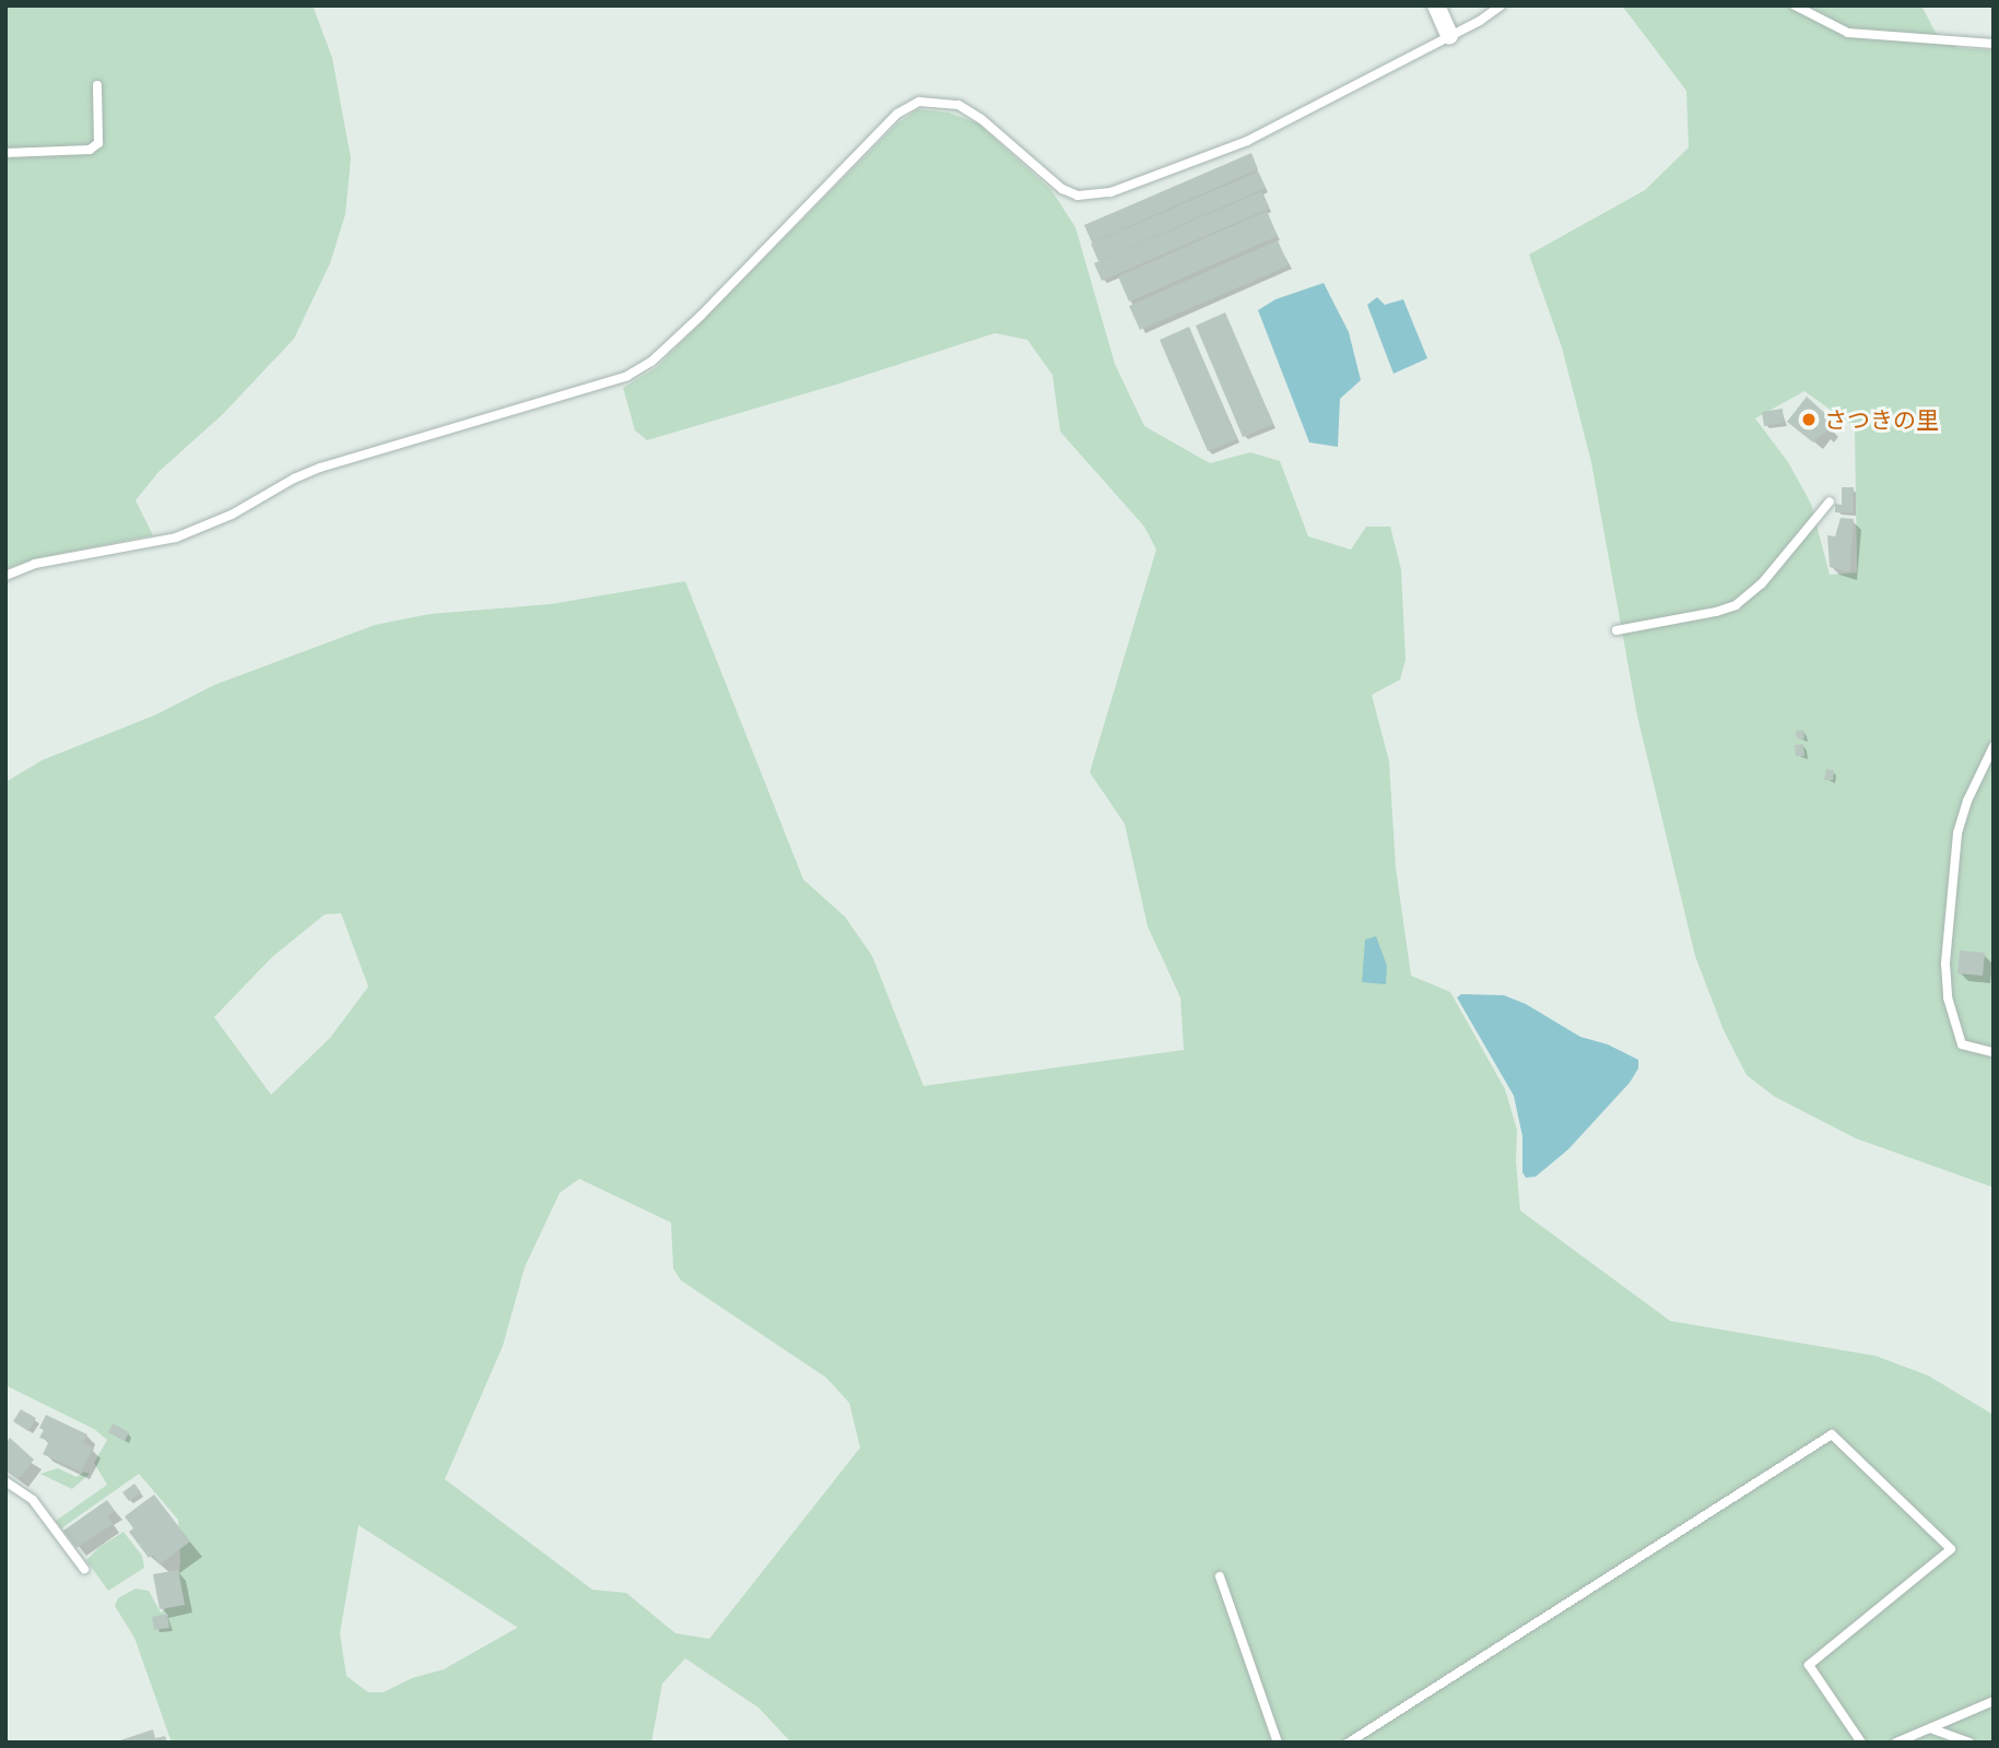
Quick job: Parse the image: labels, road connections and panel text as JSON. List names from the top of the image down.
{
  "places": ["さつきの里"]
}
